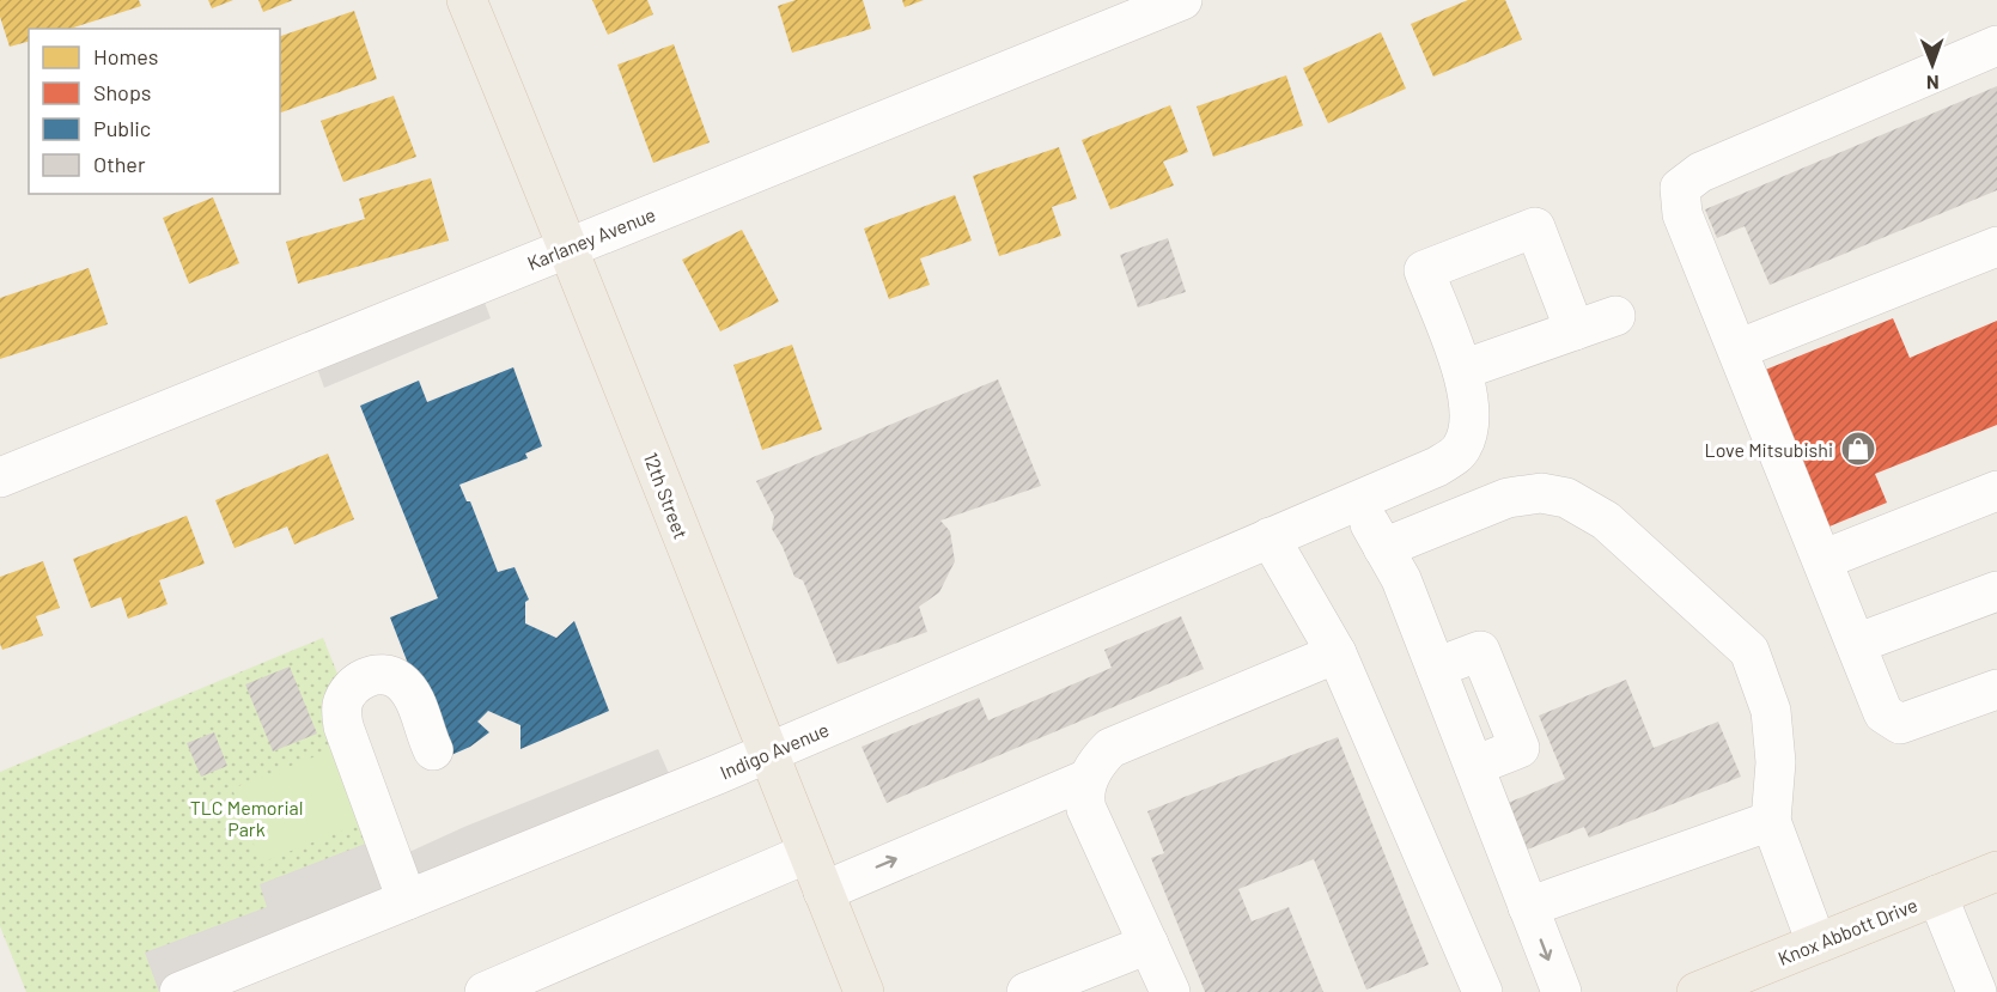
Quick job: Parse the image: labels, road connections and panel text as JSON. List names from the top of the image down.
{
  "streets": {
    "main road": ["12th Street", "Knox Abbott Drive"],
    "street": ["Karlaney Avenue", "Indigo Avenue"]
  },
  "crossings": [
    ["Karlaney Avenue", "12th Street"],
    ["12th Street", "Indigo Avenue"]
  ],
  "parks": ["TLC Memorial Park"],
  "places": {
    "shop": ["Love Mitsubishi"]
  },
  "legend": [
    "Homes",
    "Shops",
    "Public",
    "Other"
  ],
  "north": "bottom"
}
